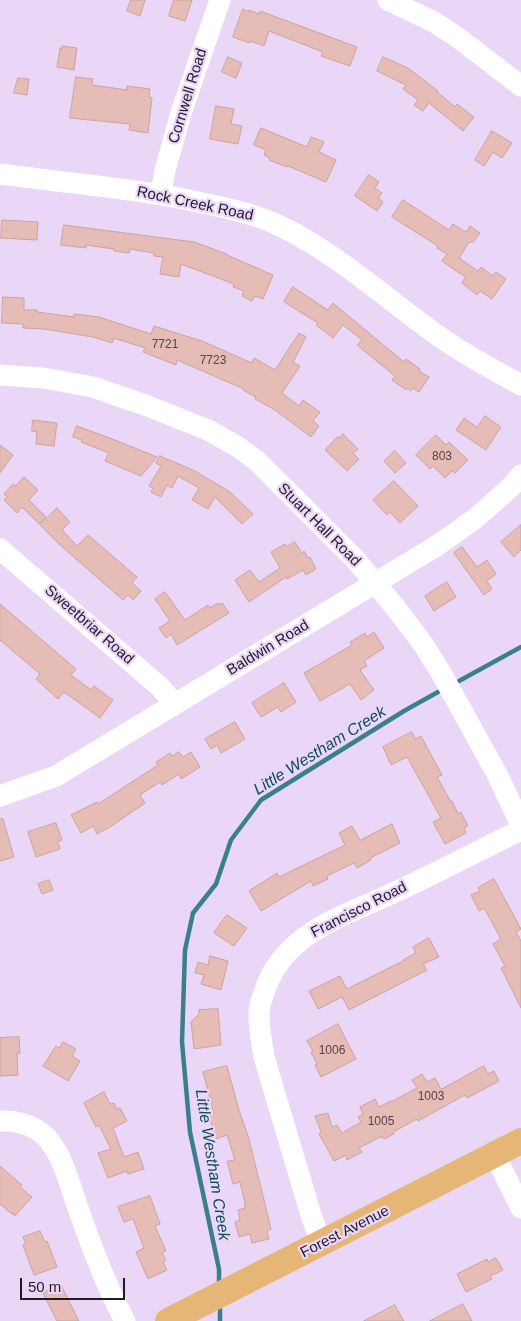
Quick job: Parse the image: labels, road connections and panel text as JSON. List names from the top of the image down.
{
  "streets": {
    "main road": ["Forest Avenue"],
    "street": [
      "Cornwell Road",
      "Rock Creek Road",
      "Stuart Hall Road",
      "Sweetbriar Road",
      "Baldwin Road",
      "Francisco Road"
    ]
  },
  "crossings": [
    ["Cornwell Road", "Rock Creek Road"],
    ["Stuart Hall Road", "Baldwin Road"],
    ["Sweetbriar Road", "Baldwin Road"],
    ["Francisco Road", "Forest Avenue"]
  ],
  "water": ["Little Westham Creek"],
  "house_numbers": [
    "7721",
    "7723",
    "803",
    "1006",
    "1003",
    "1005"
  ],
  "scale_bar": "50 m"
}
